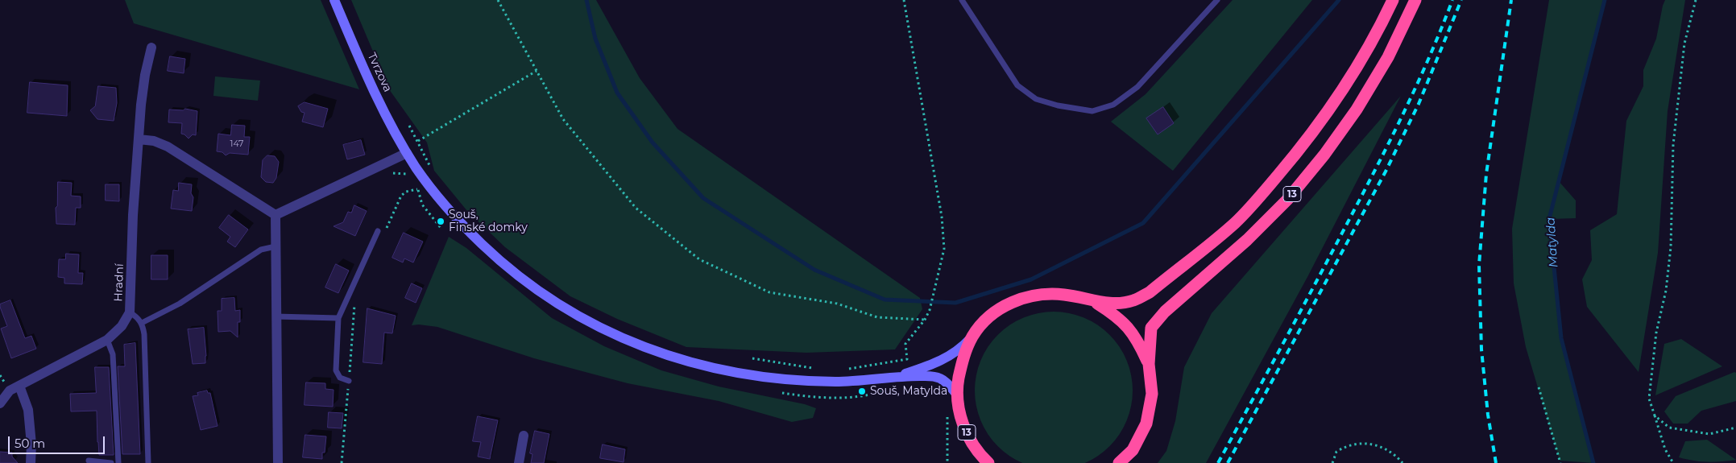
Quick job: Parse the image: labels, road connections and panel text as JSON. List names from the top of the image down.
{
  "streets": {
    "highway": ["13"],
    "street": ["Tvrzova", "Hradní"]
  },
  "water": ["Matylda"],
  "places": ["Souš, Finské domky", "Souš, Matylda"],
  "house_numbers": ["147"],
  "scale_bar": "50 m"
}
